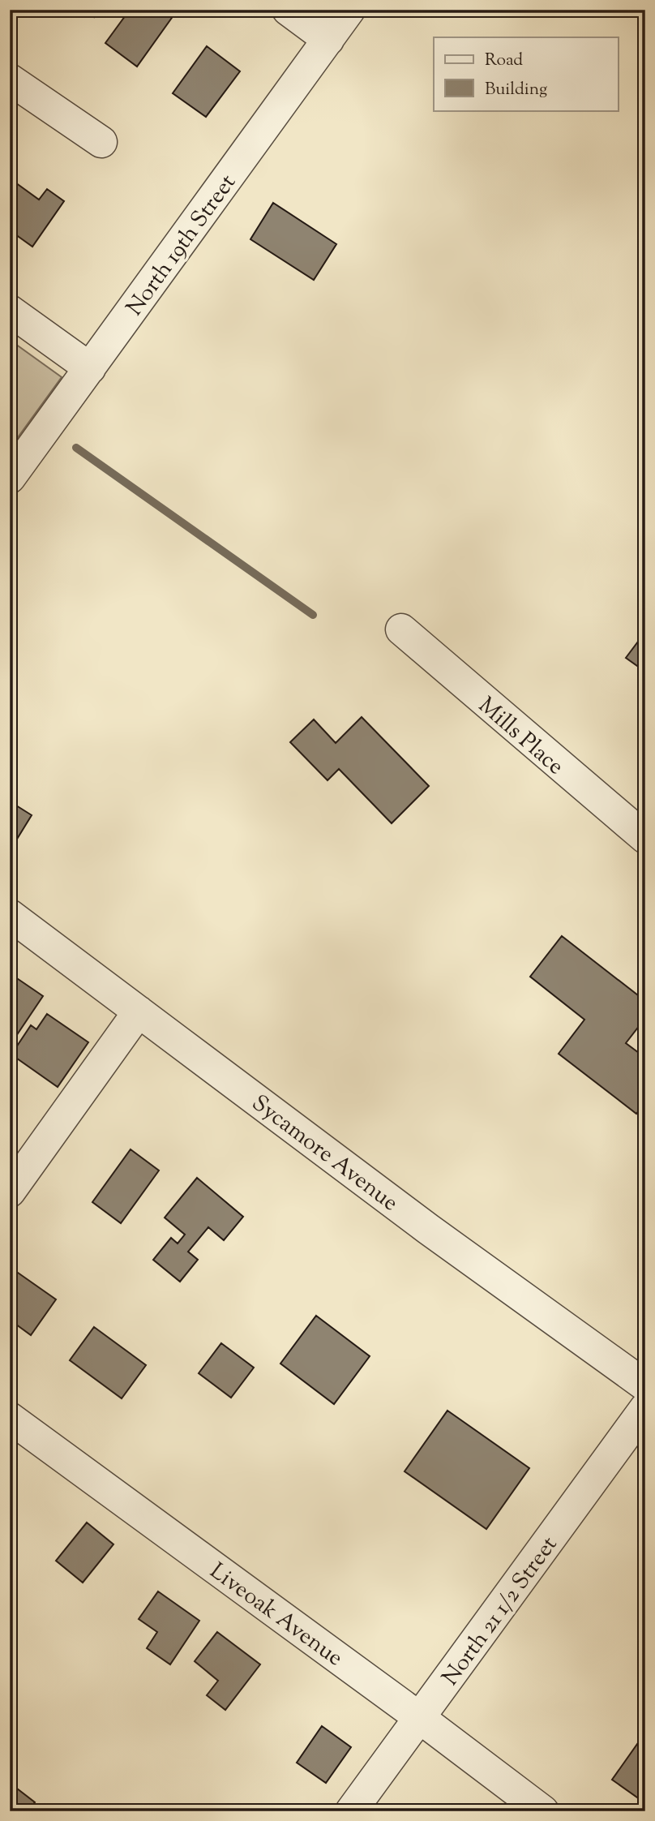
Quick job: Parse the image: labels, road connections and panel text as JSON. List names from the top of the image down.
{
  "streets": {
    "street": [
      "North 19th Street",
      "Mills Place",
      "Sycamore Avenue",
      "North 21 1/2 Street",
      "Liveoak Avenue"
    ]
  },
  "crossings": [
    ["North 21 1/2 Street", "Liveoak Avenue"]
  ],
  "legend": ["Road", "Building"]
}
